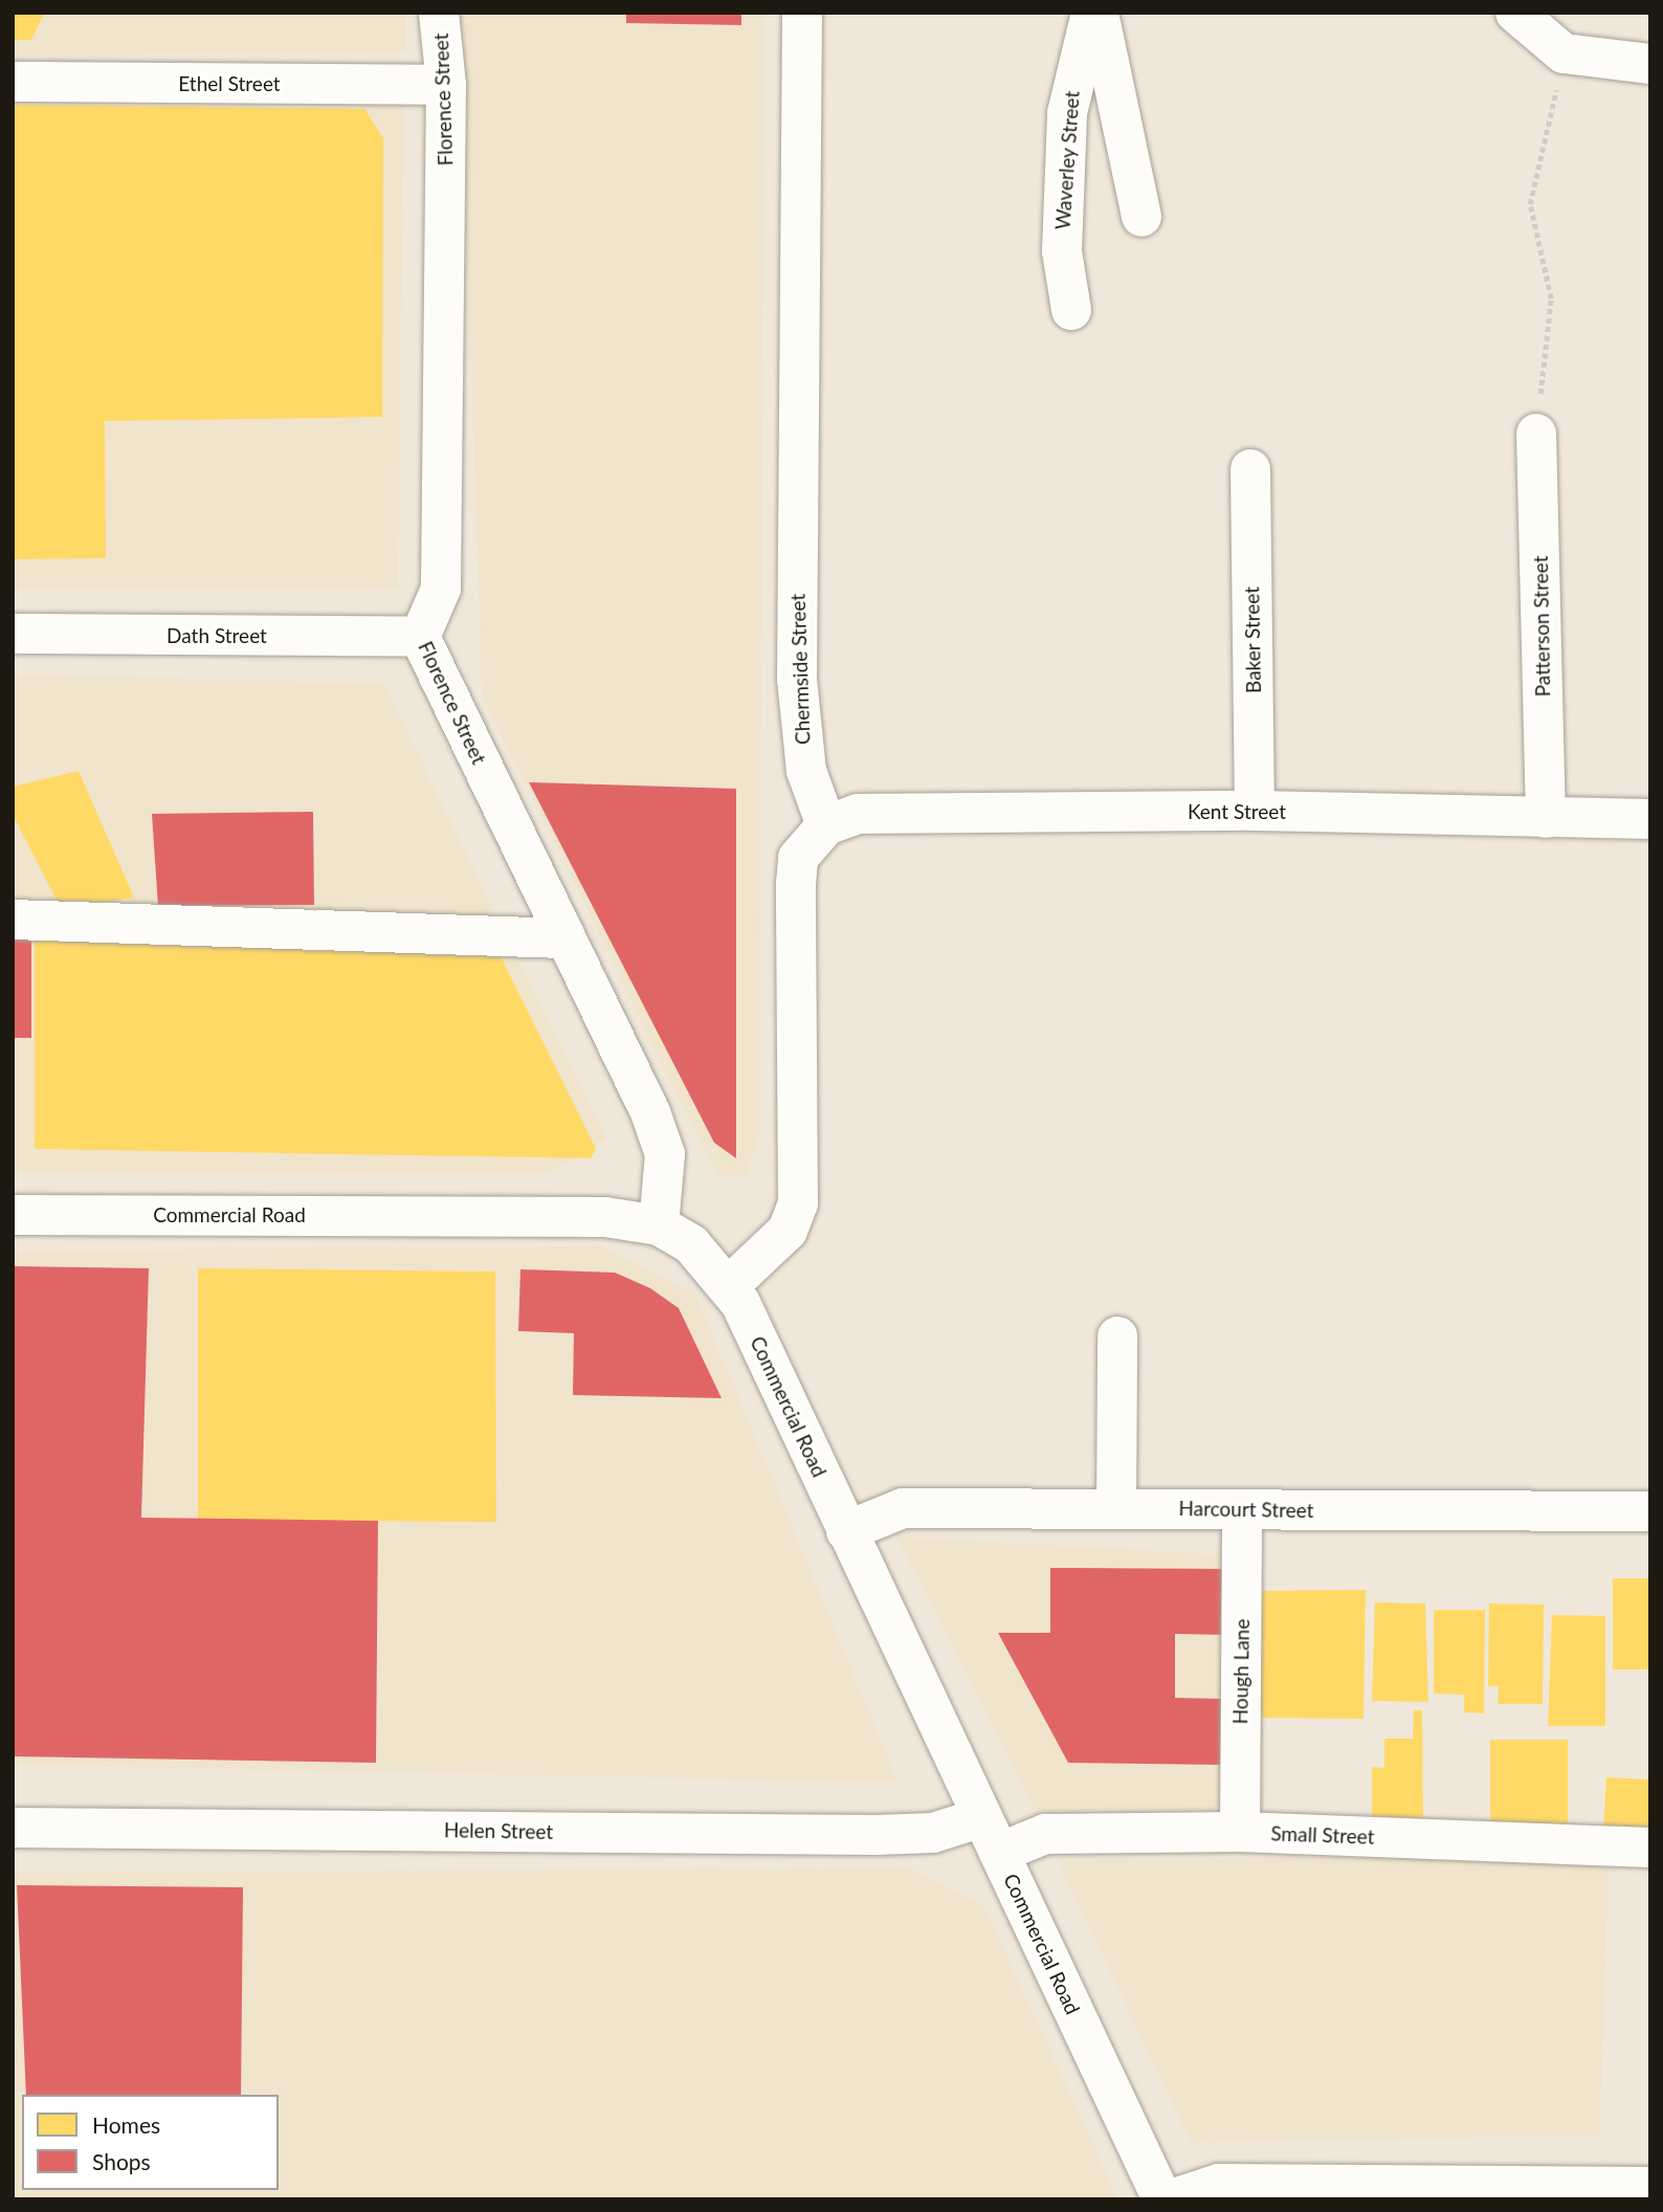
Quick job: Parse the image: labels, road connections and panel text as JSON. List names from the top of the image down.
{
  "streets": {
    "street": [
      "Ethel Street",
      "Florence Street",
      "Waverley Street",
      "Patterson Street",
      "Dath Street",
      "Baker Street",
      "Chermside Street",
      "Kent Street",
      "Commercial Road",
      "Harcourt Street",
      "Hough Lane",
      "Helen Street",
      "Small Street"
    ]
  },
  "crossings": [
    ["Ethel Street", "Florence Street"],
    ["Florence Street", "Dath Street"],
    ["Florence Street", "Commercial Road"],
    ["Patterson Street", "Kent Street"],
    ["Baker Street", "Kent Street"],
    ["Chermside Street", "Kent Street"],
    ["Commercial Road", "Harcourt Street"],
    ["Commercial Road", "Helen Street"],
    ["Commercial Road", "Small Street"],
    ["Harcourt Street", "Hough Lane"],
    ["Hough Lane", "Small Street"]
  ],
  "legend": ["Homes", "Shops"]
}
